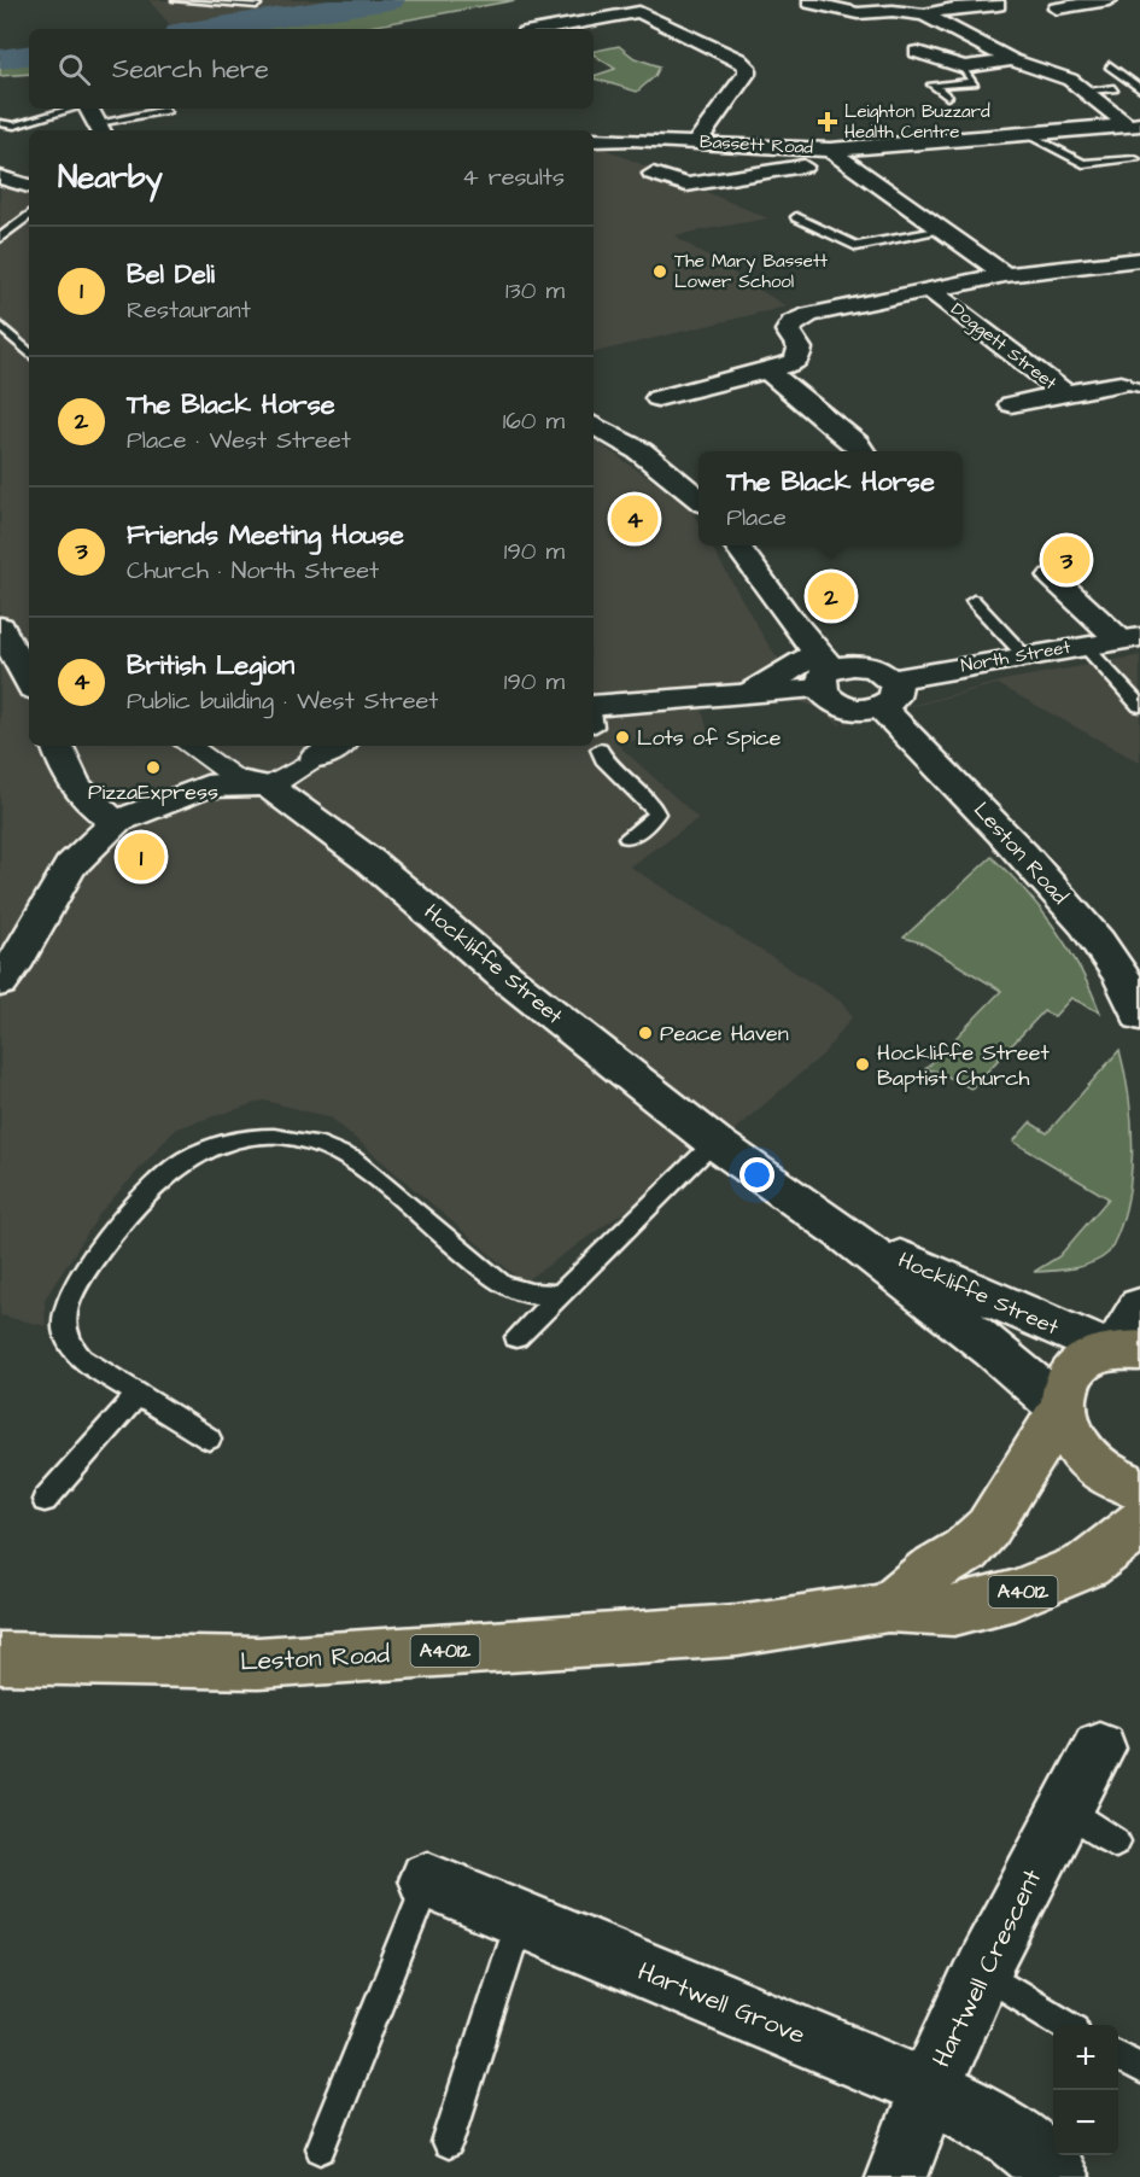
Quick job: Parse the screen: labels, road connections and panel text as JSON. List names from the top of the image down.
{
  "streets": {
    "main road": ["Leston Road", "A4012"],
    "street": [
      "Bassett Road",
      "Doggett Street",
      "North Street",
      "Hockliffe Street",
      "Hartwell Crescent",
      "Hartwell Grove"
    ]
  },
  "crossings": [
    ["North Street", "Leston Road"],
    ["Hartwell Crescent", "Hartwell Grove"]
  ],
  "places": {
    "health": ["Leighton Buzzard Health Centre"],
    "other": [
      "The Mary Bassett Lower School",
      "Lots of Spice",
      "PizzaExpress",
      "Peace Haven",
      "Hockliffe Street Baptist Church"
    ]
  },
  "page": {
    "search": "Search here",
    "heading": ["Nearby", "4 results"],
    "list": [
      {
        "mark": "1",
        "name": "Bel Deli",
        "note": "Restaurant",
        "value": "130 m"
      },
      {
        "mark": "2",
        "name": "The Black Horse",
        "note": "Place · West Street",
        "value": "160 m"
      },
      {
        "mark": "3",
        "name": "Friends Meeting House",
        "note": "Church · North Street",
        "value": "190 m"
      },
      {
        "mark": "4",
        "name": "British Legion",
        "note": "Public building · West Street",
        "value": "190 m"
      }
    ],
    "popup": ["The Black Horse", "Place"],
    "pins": [
      "4",
      "3",
      "2",
      "1"
    ],
    "map_buttons": ["+", "−"]
  }
}
